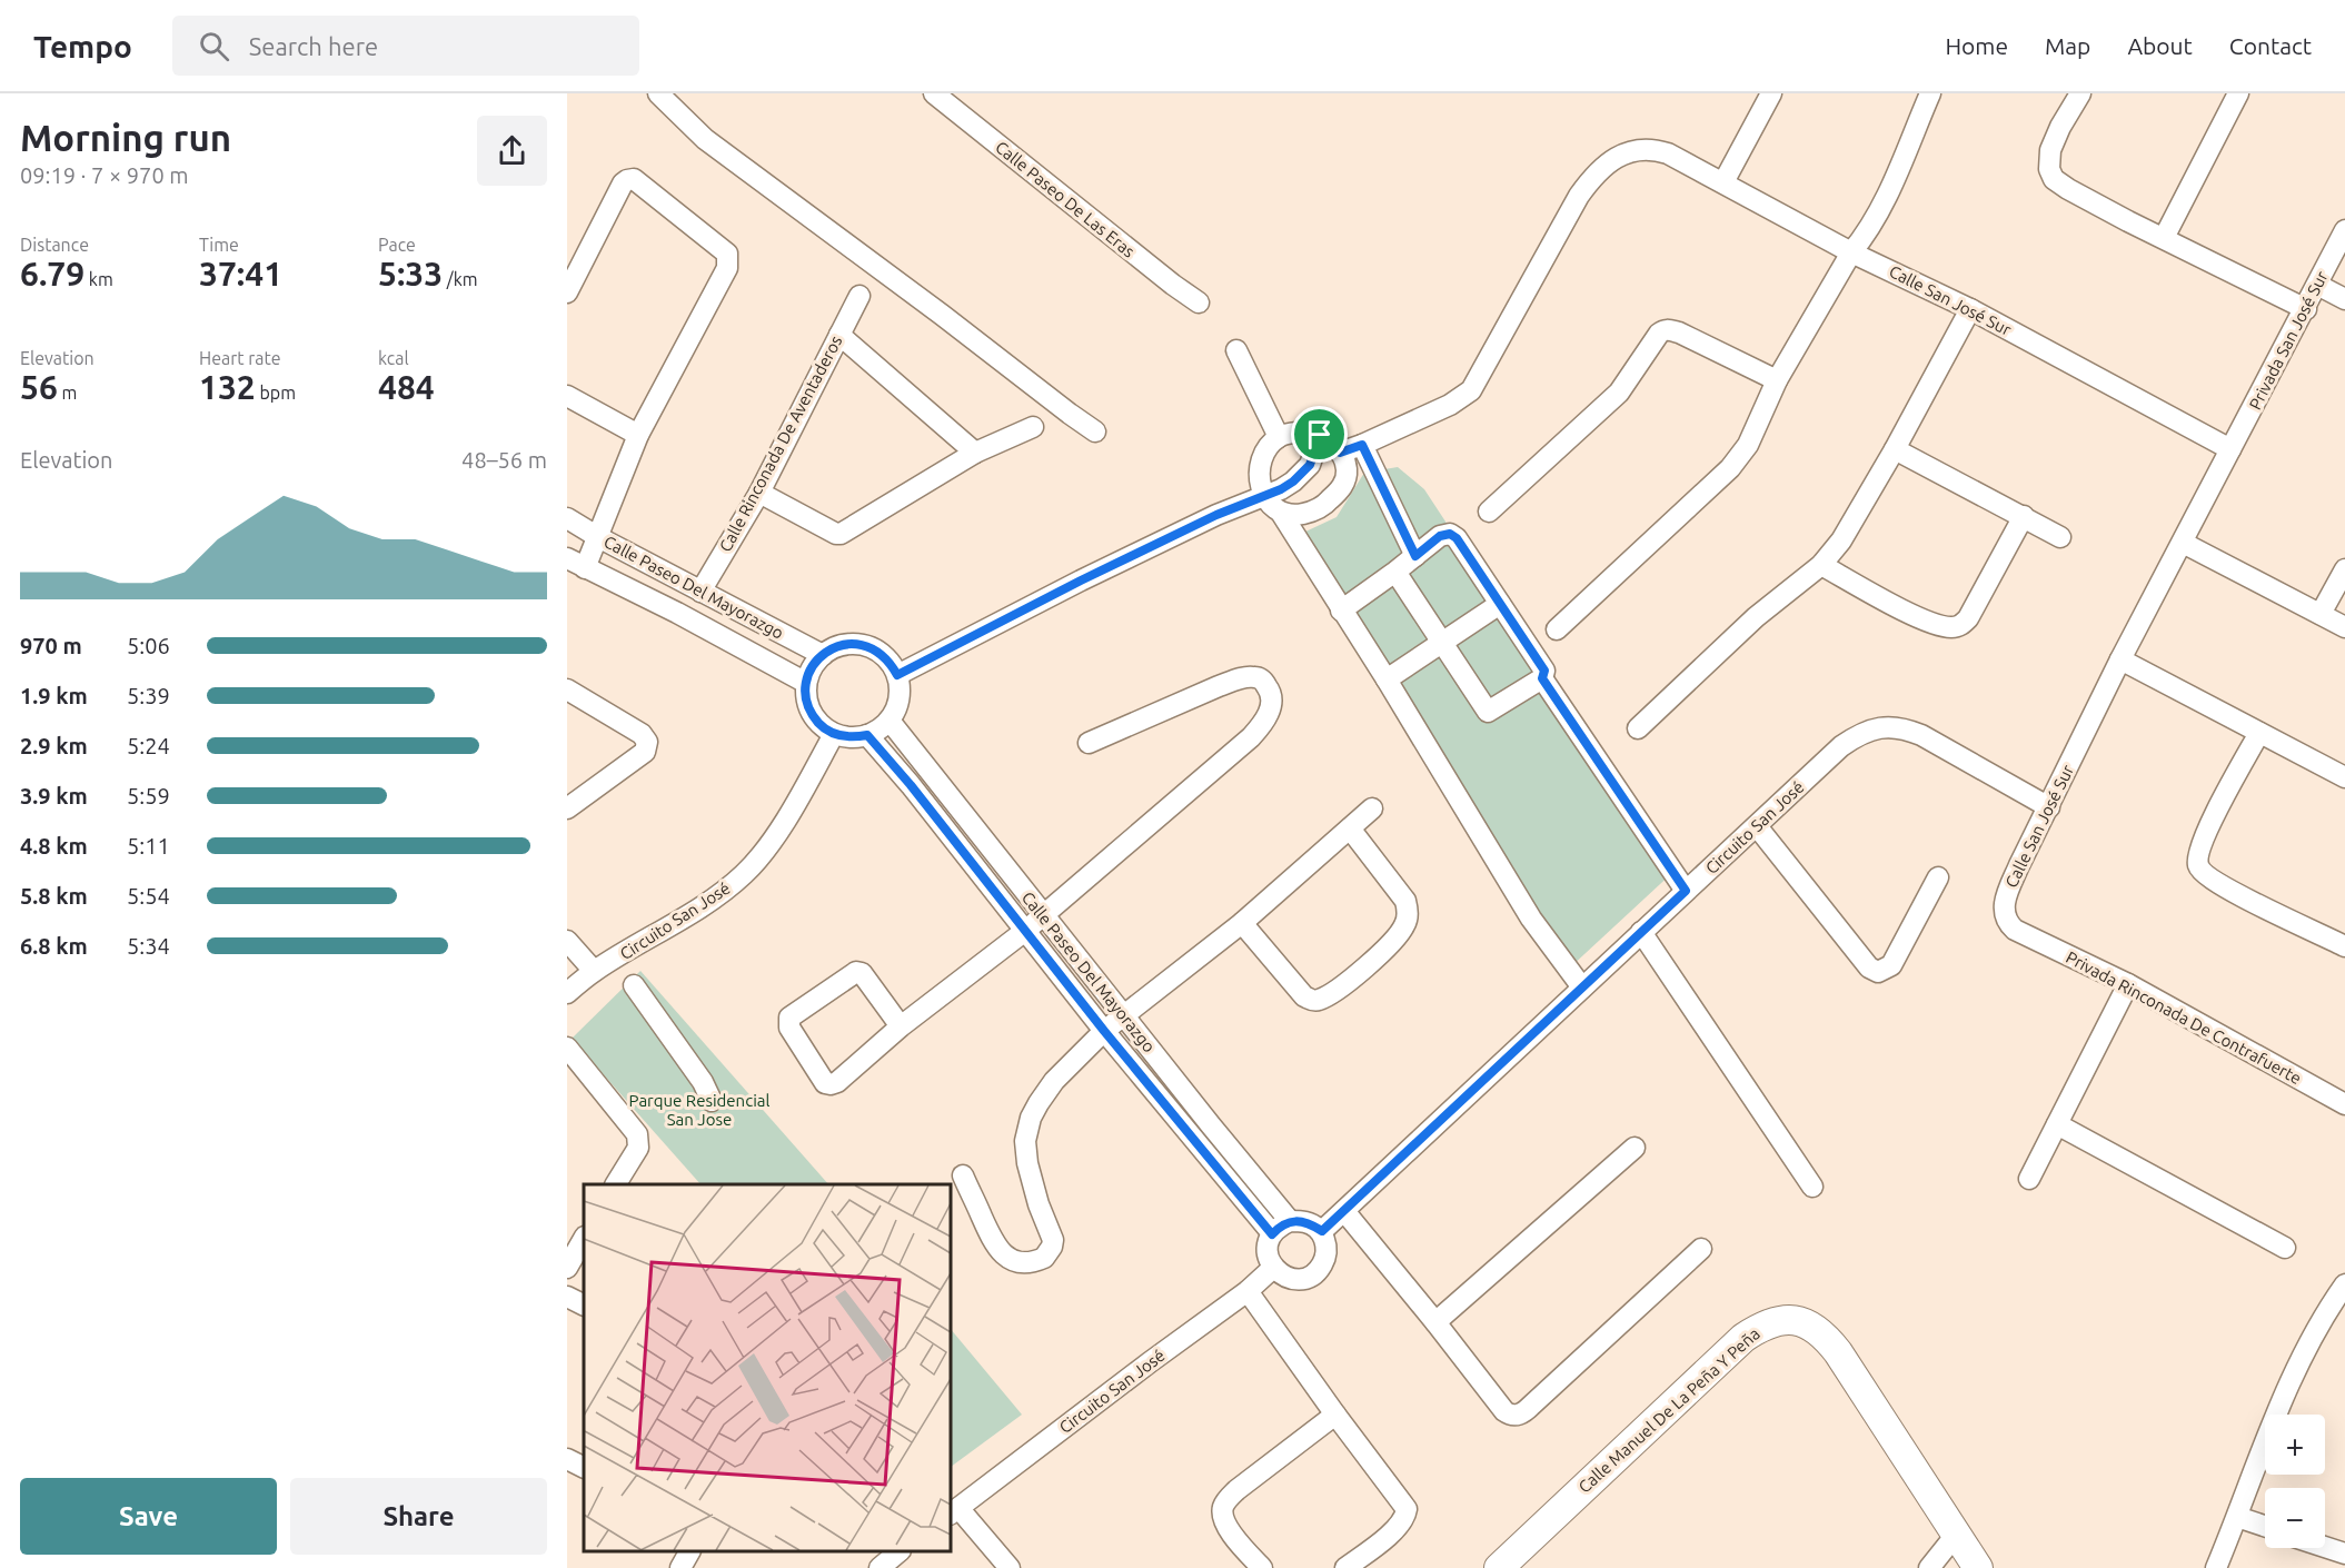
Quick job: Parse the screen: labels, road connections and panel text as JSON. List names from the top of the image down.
{
  "streets": {
    "street": [
      "Calle Paseo De Las Eras",
      "Calle San José Sur",
      "Privada San José Sur",
      "Calle Rinconada De Aventaderos",
      "Calle Paseo Del Mayorazgo",
      "Circuito San José",
      "Privada Rinconada De Contrafuerte",
      "Calle Manuel De La Peña Y Peña"
    ]
  },
  "crossings": [
    ["Calle San José Sur", "Privada San José Sur"],
    ["Calle San José Sur", "Circuito San José"],
    ["Calle San José Sur", "Privada Rinconada De Contrafuerte"],
    ["Calle Rinconada De Aventaderos", "Calle Paseo Del Mayorazgo"],
    ["Calle Paseo Del Mayorazgo", "Circuito San José"]
  ],
  "parks": ["Parque Residencial San Jose"],
  "page": {
    "header": "Tempo",
    "search": "Search here",
    "nav": [
      "Home",
      "Map",
      "About",
      "Contact"
    ],
    "heading": ["Morning run", "09:19 · 7 × 970 m"],
    "stats": [
      ["Distance", "6.79 km"],
      ["Time", "37:41"],
      ["Pace", "5:33 /km"],
      ["Elevation", "56 m"],
      ["Heart rate", "132 bpm"],
      ["kcal", "484"]
    ],
    "chart": ["Elevation", "48–56 m"],
    "list": [
      {
        "name": "970 m",
        "note": "5:06"
      },
      {
        "name": "1.9 km",
        "note": "5:39"
      },
      {
        "name": "2.9 km",
        "note": "5:24"
      },
      {
        "name": "3.9 km",
        "note": "5:59"
      },
      {
        "name": "4.8 km",
        "note": "5:11"
      },
      {
        "name": "5.8 km",
        "note": "5:54"
      },
      {
        "name": "6.8 km",
        "note": "5:34"
      }
    ],
    "map_buttons": ["+", "−"],
    "buttons": ["Save", "Share"]
  }
}
